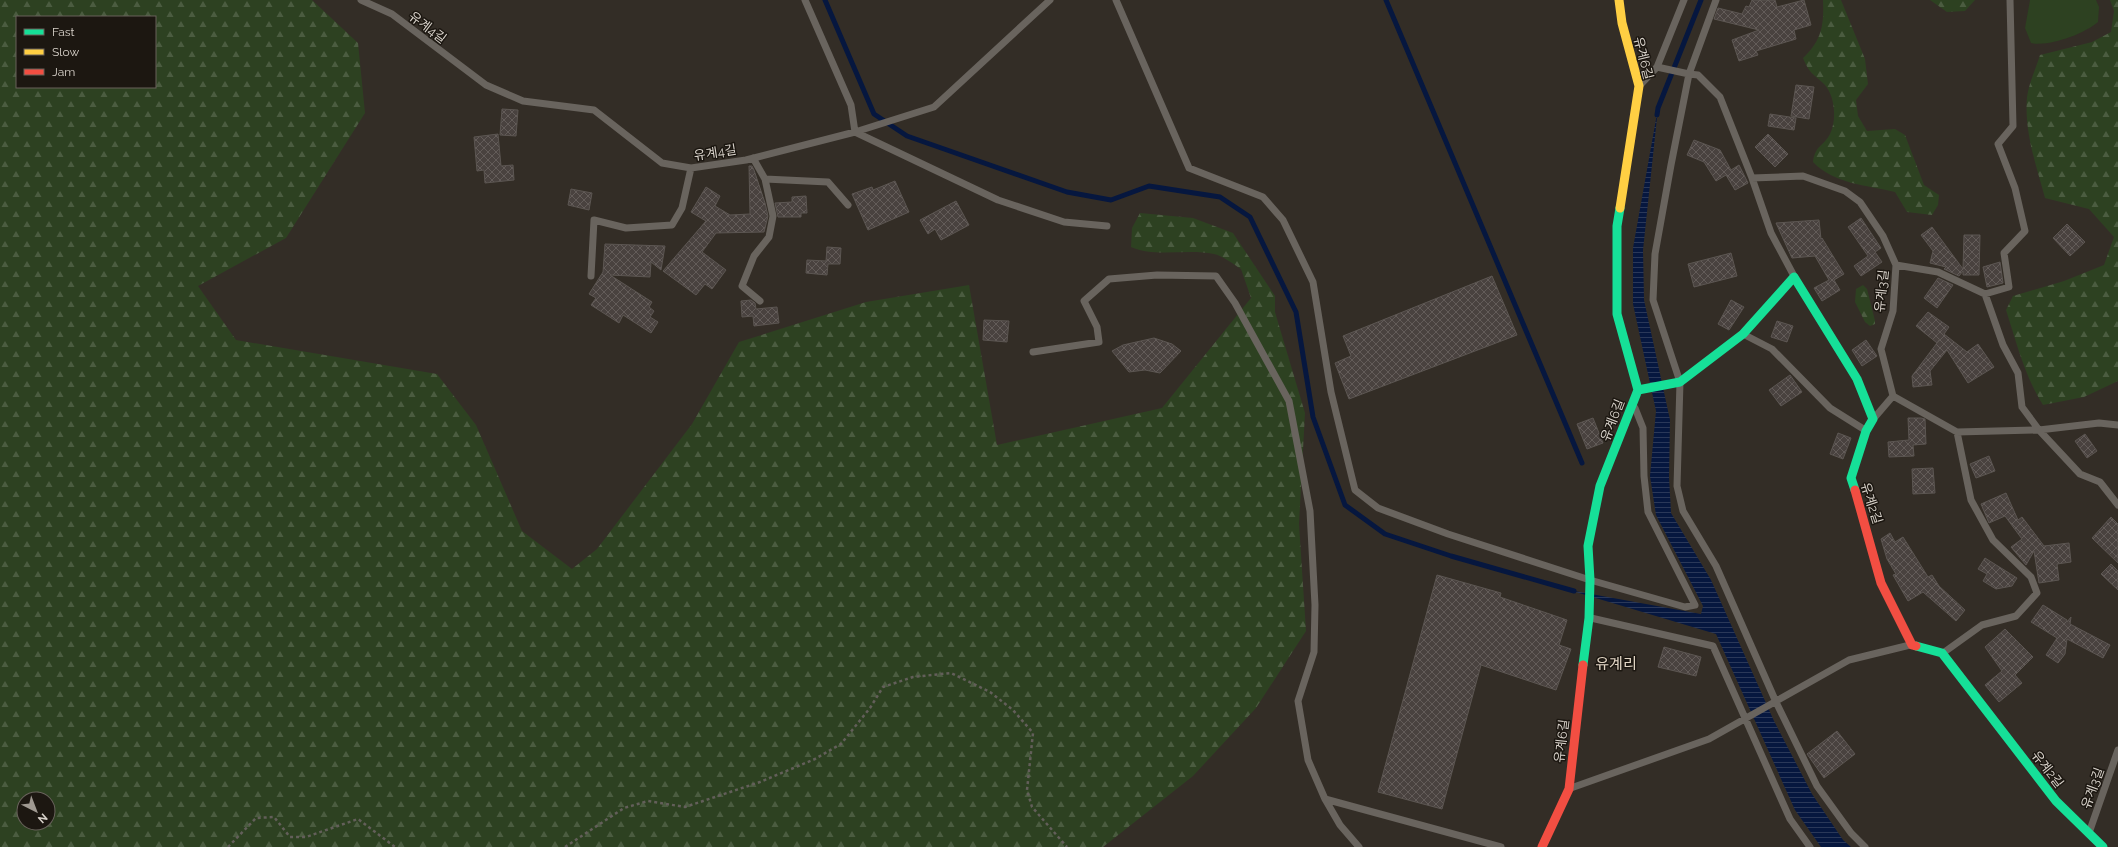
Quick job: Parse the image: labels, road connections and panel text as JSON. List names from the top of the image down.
{
  "streets": {
    "street": ["유계6길", "유계2길"],
    "lane": ["유계4길", "유계3길"]
  },
  "crossings": [
    ["유계3길", "유계2길"]
  ],
  "districts": ["유계리"],
  "legend": ["Fast", "Slow", "Jam"],
  "north": "bottom right"
}
